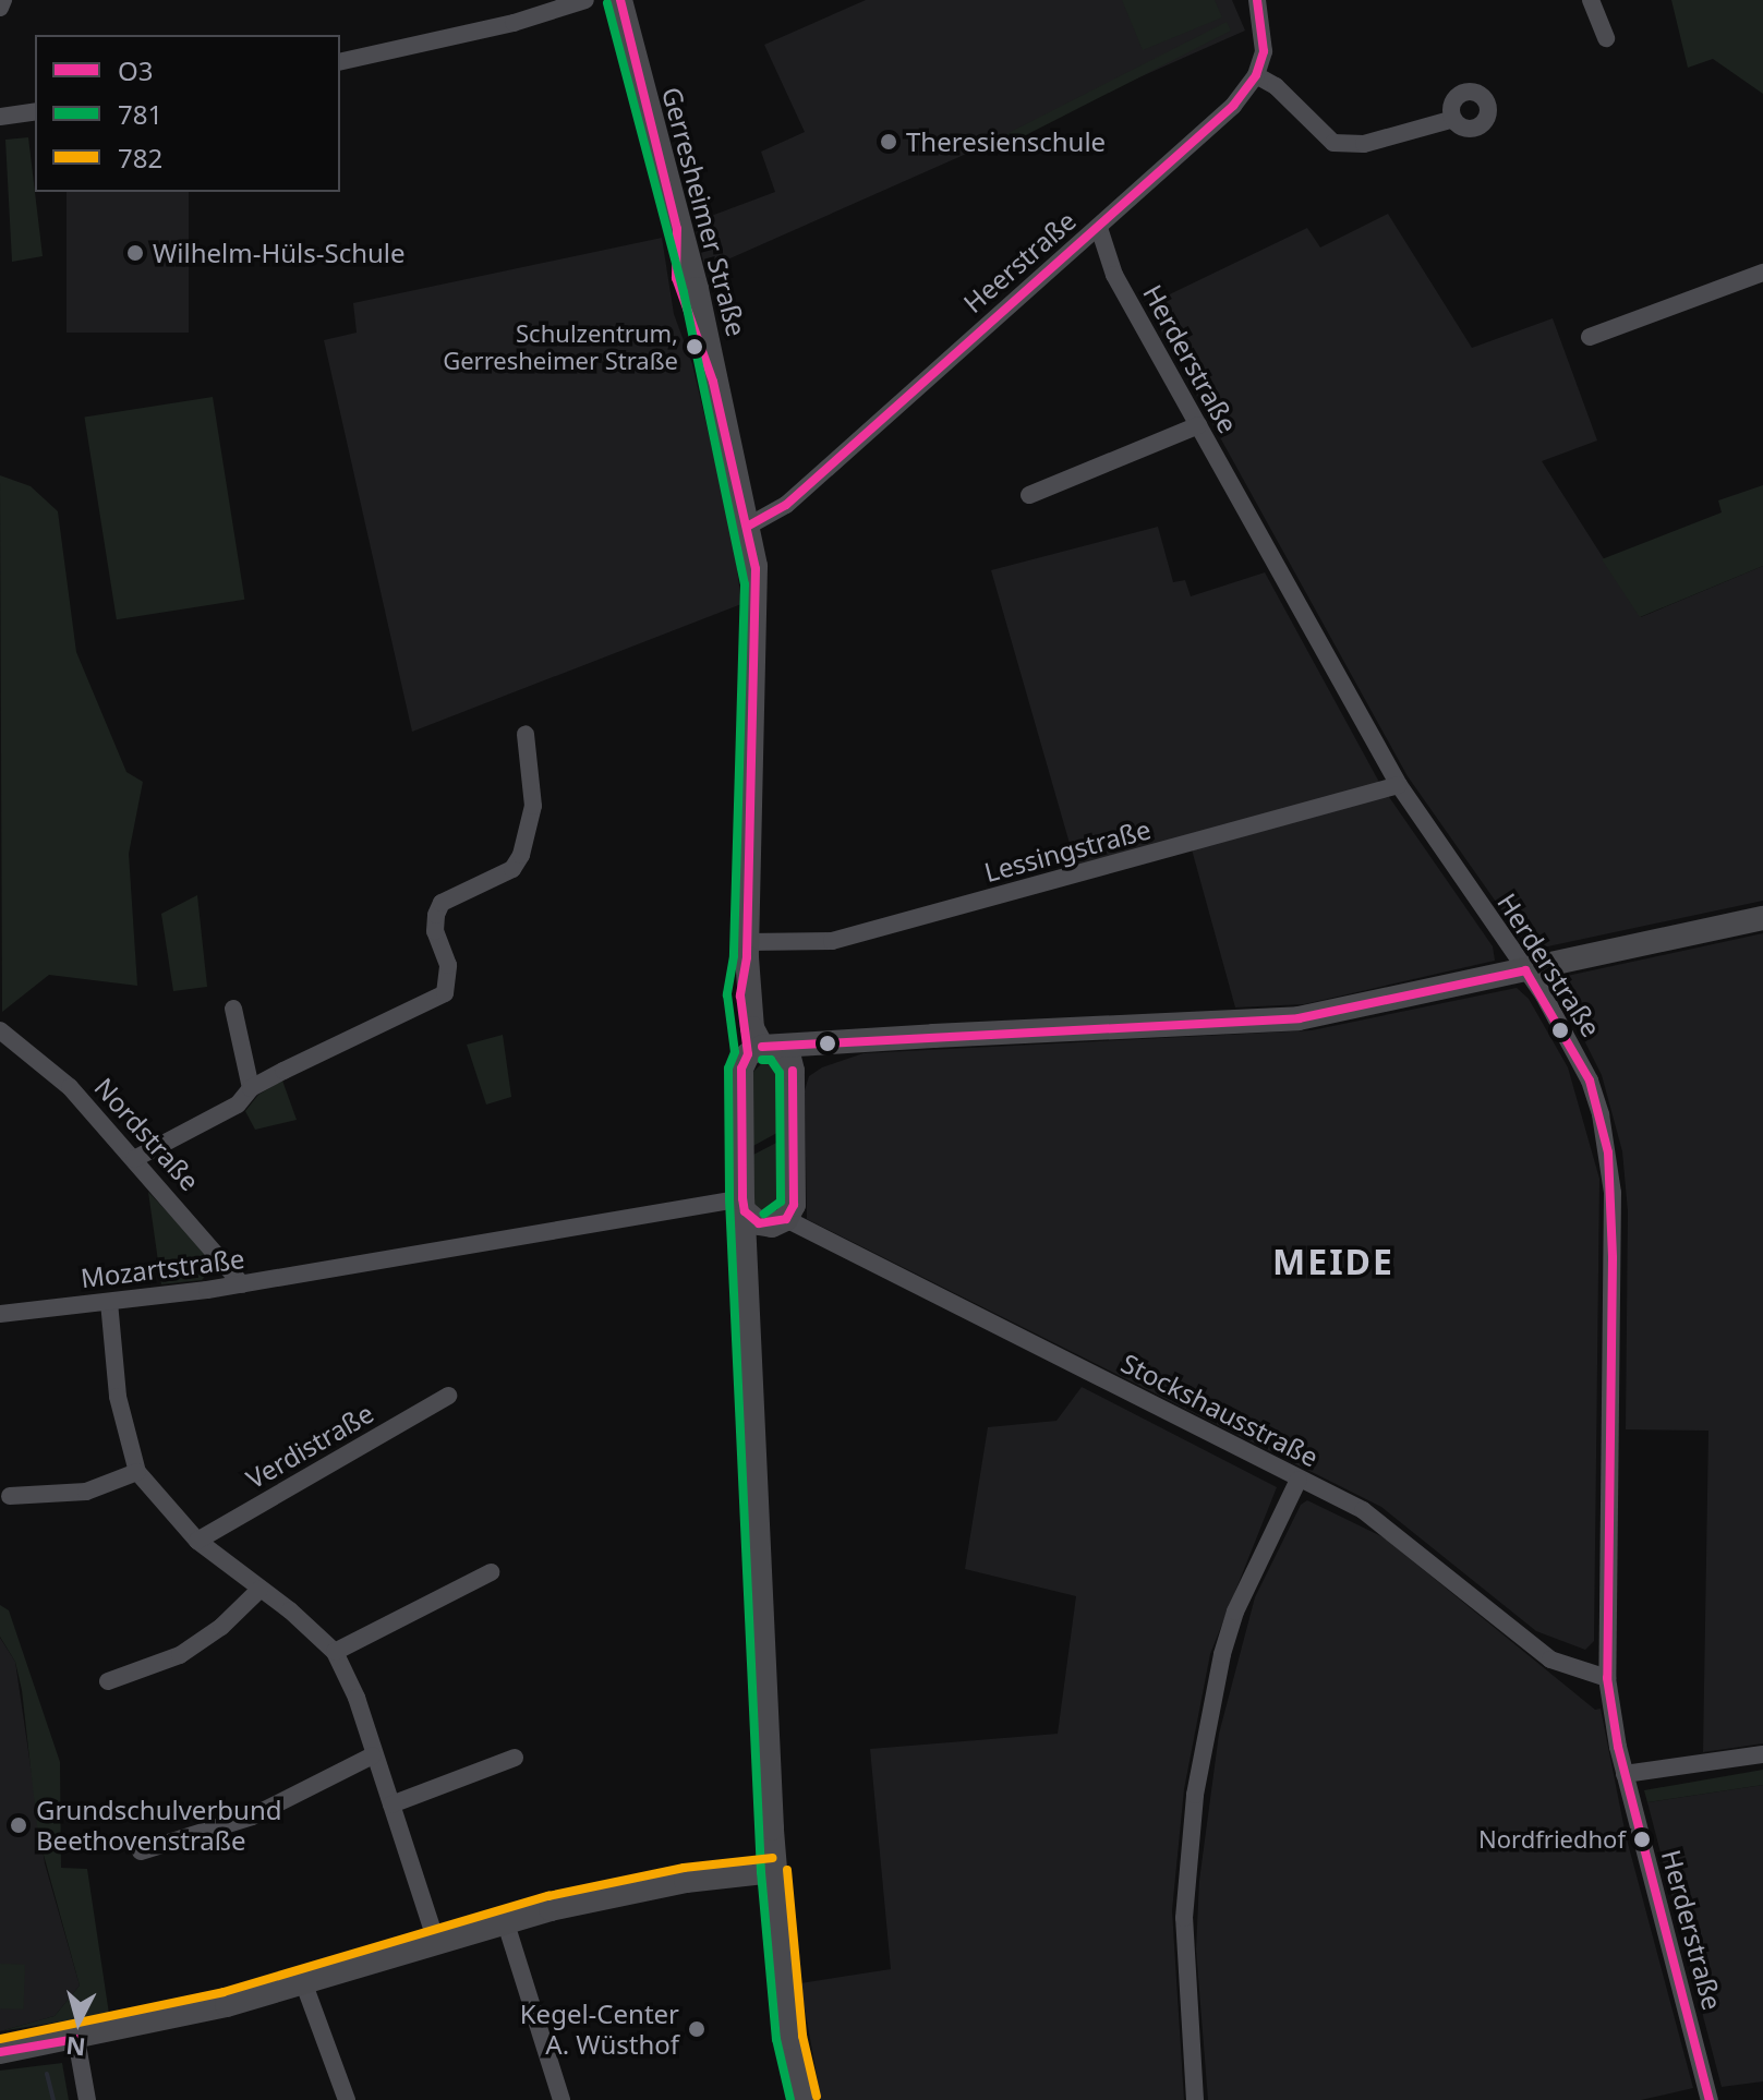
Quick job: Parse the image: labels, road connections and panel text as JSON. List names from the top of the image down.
{
  "streets": {
    "street": [
      "Gerresheimer Straße",
      "Heerstraße",
      "Herderstraße",
      "Lessingstraße",
      "Nordstraße",
      "Mozartstraße",
      "Stockshausstraße",
      "Verdistraße"
    ]
  },
  "crossings": [
    ["Gerresheimer Straße", "Heerstraße"],
    ["Gerresheimer Straße", "Lessingstraße"],
    ["Gerresheimer Straße", "Mozartstraße"],
    ["Gerresheimer Straße", "Stockshausstraße"],
    ["Heerstraße", "Herderstraße"],
    ["Herderstraße", "Lessingstraße"],
    ["Herderstraße", "Stockshausstraße"],
    ["Nordstraße", "Mozartstraße"]
  ],
  "districts": ["MEIDE"],
  "places": [
    "Theresienschule",
    "Wilhelm-Hüls-Schule",
    "Schulzentrum, Gerresheimer Straße",
    "Grundschulverbund Beethovenstraße",
    "Nordfriedhof",
    "Kegel-Center A. Wüsthof"
  ],
  "lines": ["transit line O3", "transit line 781", "transit line 782"],
  "legend": ["O3", "781", "782"],
  "north": "bottom"
}
